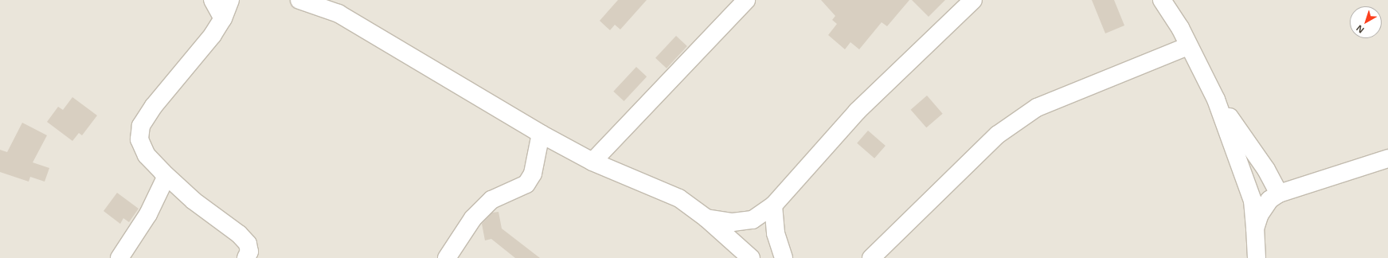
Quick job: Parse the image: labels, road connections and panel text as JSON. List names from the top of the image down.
{
  "north": "bottom left"
}
